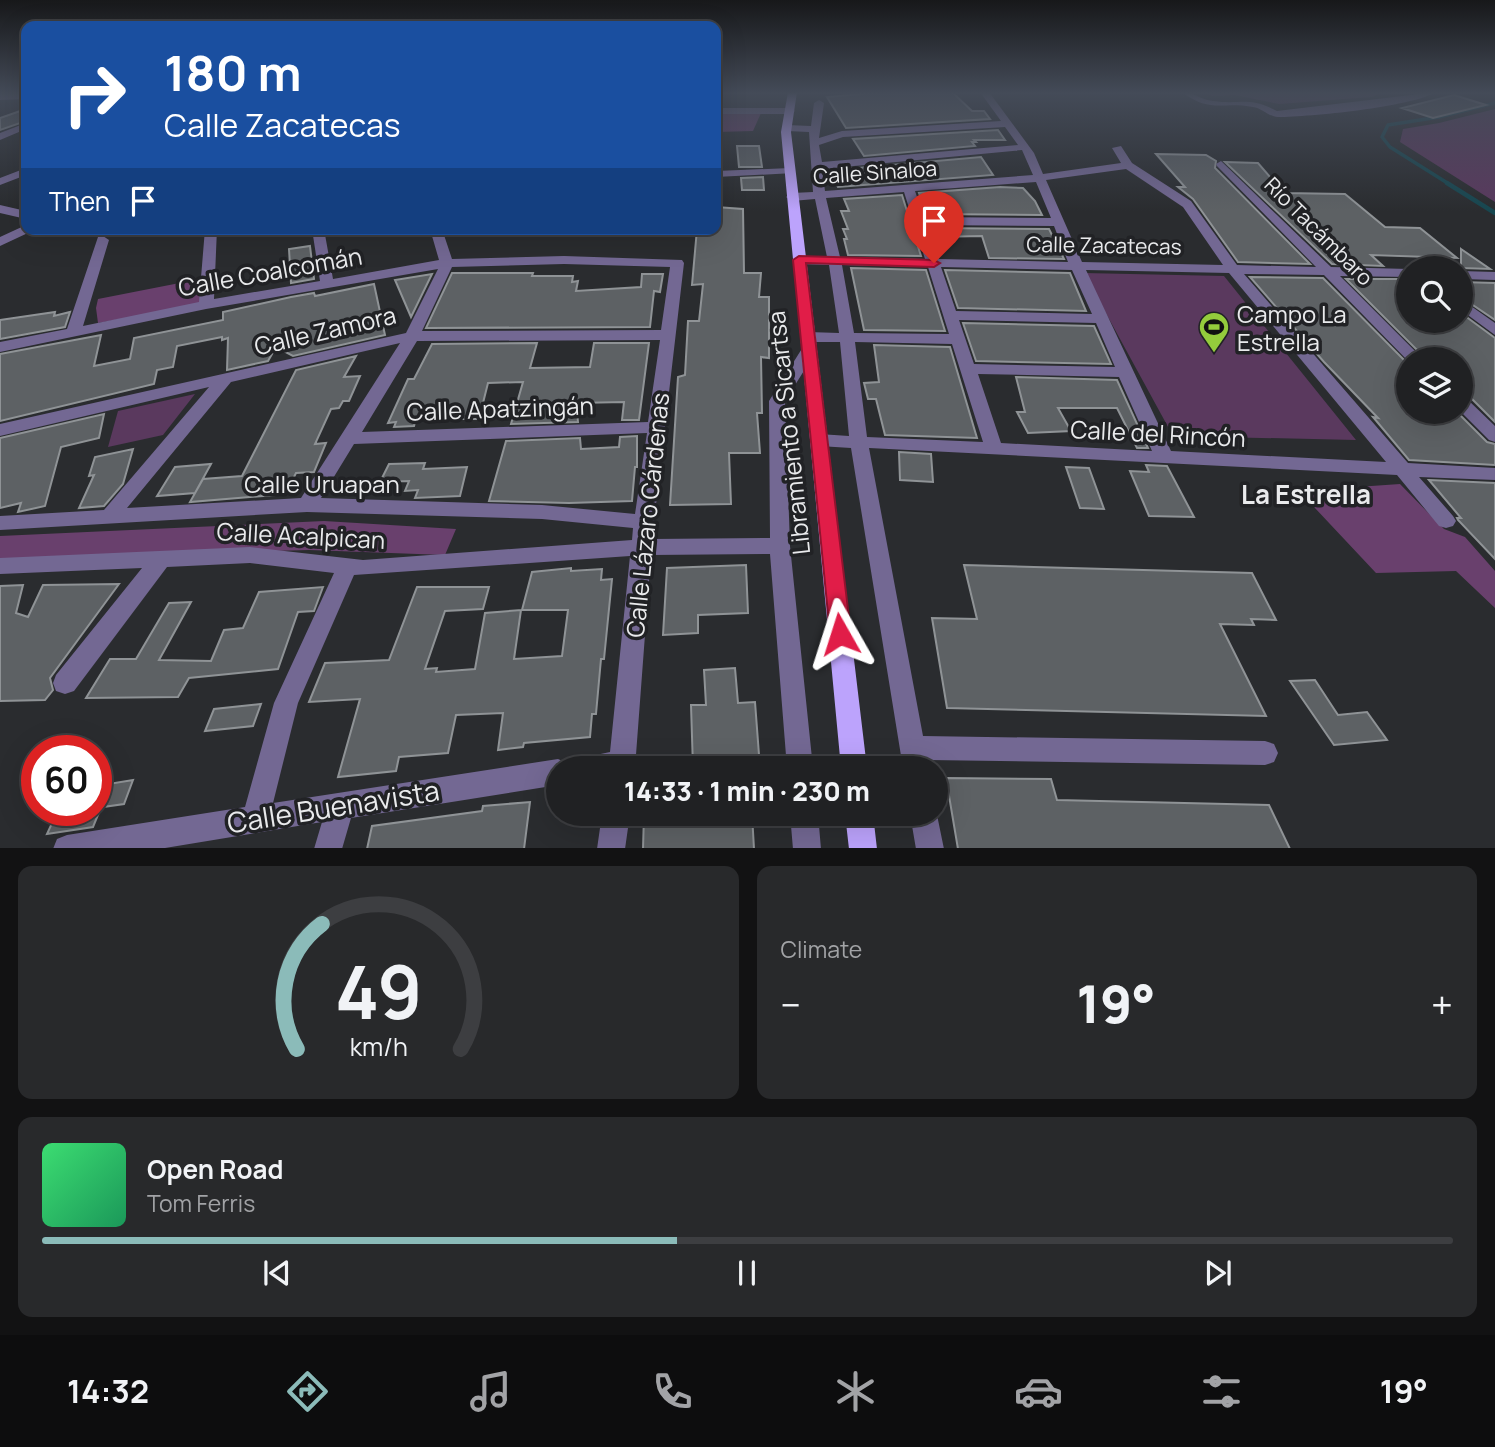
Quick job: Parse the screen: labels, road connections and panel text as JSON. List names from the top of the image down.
{
  "streets": {
    "main road": ["Libramiento a Sicartsa"],
    "street": [
      "Calle Sinaloa",
      "Río Tacámbaro",
      "Calle Zacatecas",
      "Calle Coalcomán",
      "Calle Zamora",
      "Calle Apatzingán",
      "Calle del Rincón",
      "Calle Uruapan",
      "Calle Lázaro Cárdenas",
      "Calle Acalpican",
      "Calle Buenavista"
    ]
  },
  "crossings": [
    ["Calle Sinaloa", "Libramiento a Sicartsa"],
    ["Río Tacámbaro", "Calle Zacatecas"],
    ["Calle Zacatecas", "Libramiento a Sicartsa"],
    ["Calle Coalcomán", "Calle Lázaro Cárdenas"],
    ["Calle Zamora", "Calle Lázaro Cárdenas"],
    ["Calle Apatzingán", "Calle Lázaro Cárdenas"],
    ["Libramiento a Sicartsa", "Calle del Rincón"],
    ["Calle Uruapan", "Calle Lázaro Cárdenas"],
    ["Calle Lázaro Cárdenas", "Calle Acalpican"]
  ],
  "districts": ["La Estrella"],
  "places": {
    "sports": ["Campo La Estrella"]
  },
  "page": {
    "turn": ["180 m", "Calle Zacatecas"],
    "then": "Then",
    "limit": "60",
    "trip": "14:33 · 1 min · 230 m",
    "tile": "Climate",
    "heat": ["−", "19°", "+"],
    "song": ["Open Road", "Tom Ferris"],
    "tabs": ["14:32", "19°"],
    "gauge": ["49", "km/h"]
  }
}
